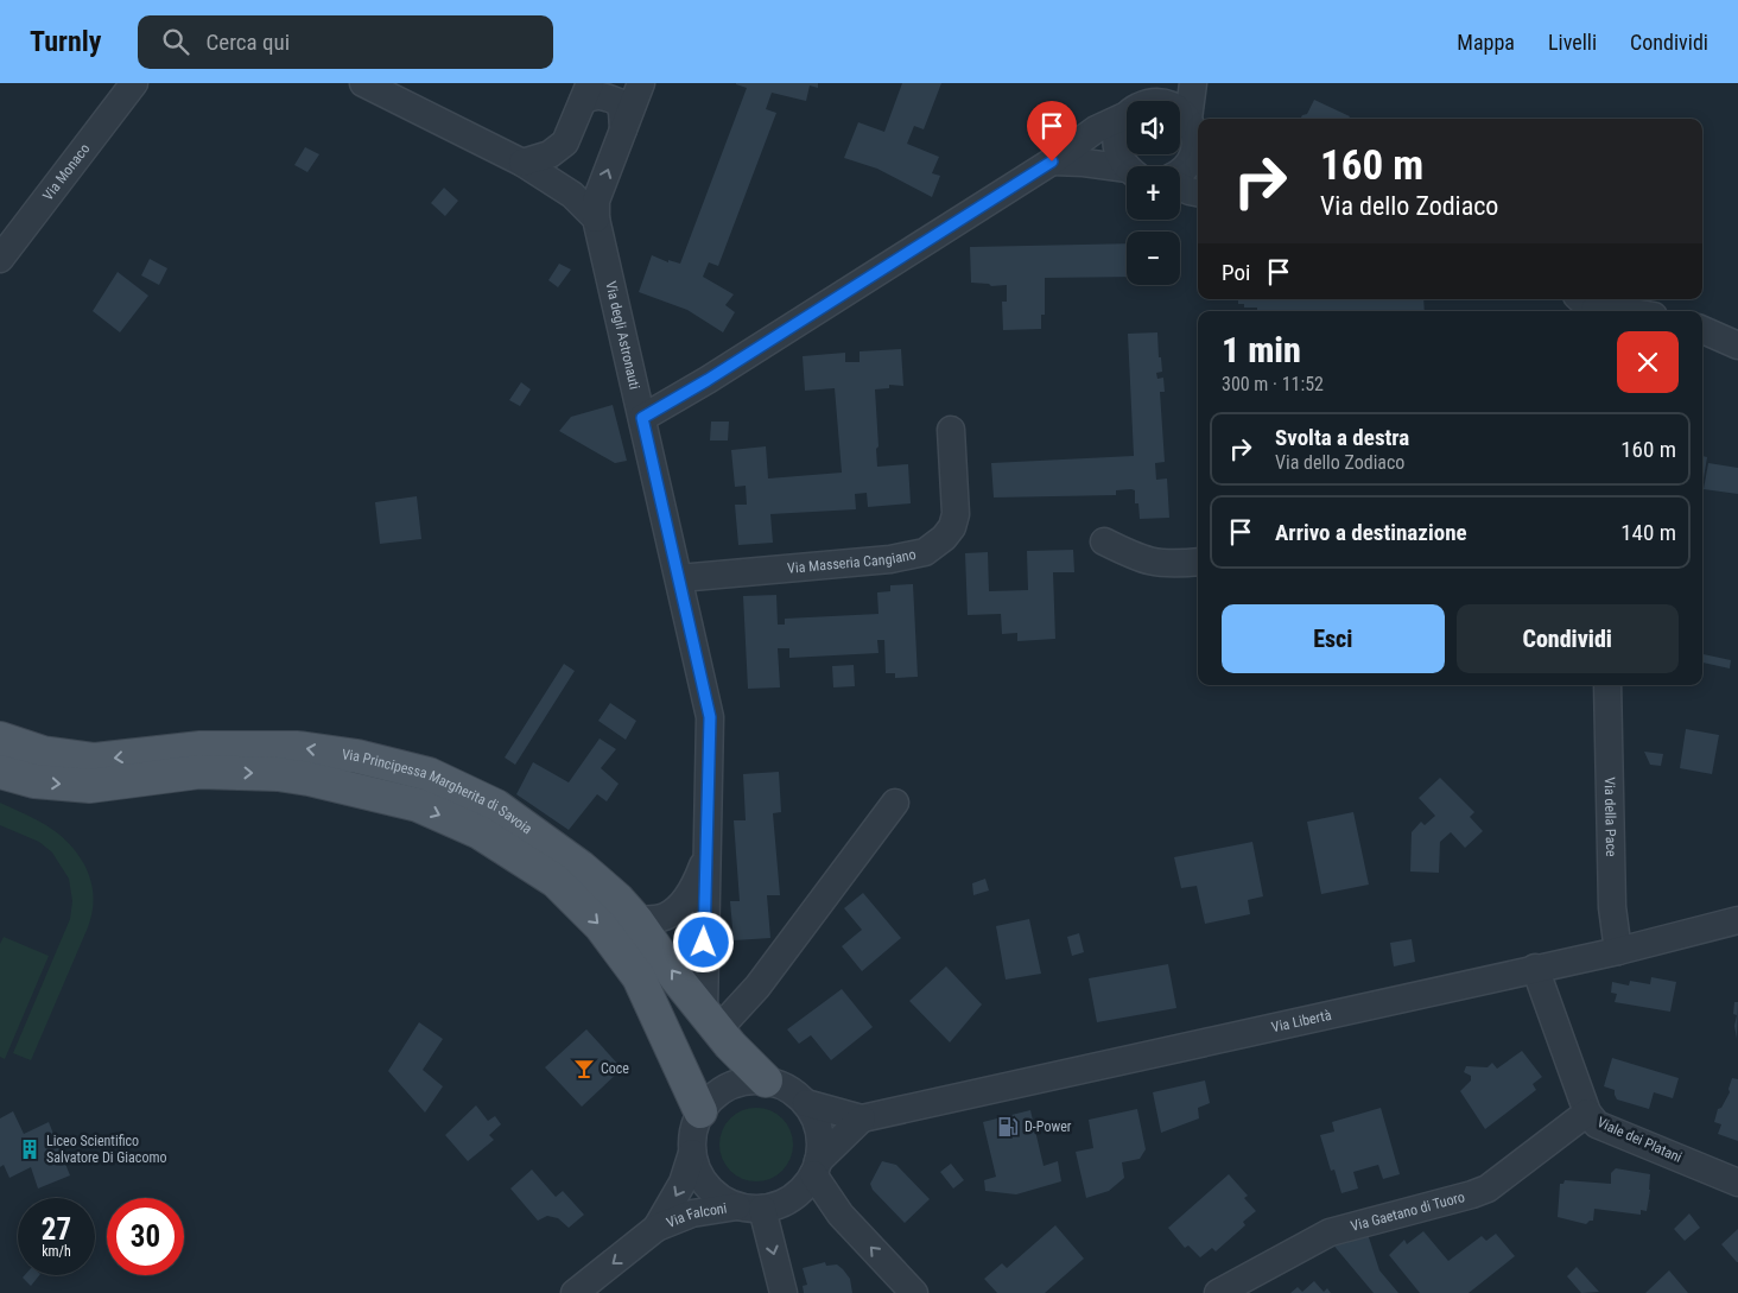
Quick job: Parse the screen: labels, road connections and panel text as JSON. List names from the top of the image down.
{
  "streets": {
    "main road": ["Via Principessa Margherita di Savoia"],
    "street": [
      "Via Monaco",
      "Via degli Astronauti",
      "Via Masseria Cangiano",
      "Via della Pace",
      "Via Libertà",
      "Viale dei Platani",
      "Via Gaetano di Tuoro",
      "Via Falconi"
    ]
  },
  "crossings": [
    ["Via degli Astronauti", "Via Masseria Cangiano"],
    ["Via degli Astronauti", "Via Principessa Margherita di Savoia"],
    ["Via Principessa Margherita di Savoia", "Via Libertà"],
    ["Via Principessa Margherita di Savoia", "Via Falconi"],
    ["Via della Pace", "Via Libertà"],
    ["Via Libertà", "Viale dei Platani"],
    ["Via Libertà", "Via Falconi"],
    ["Viale dei Platani", "Via Gaetano di Tuoro"]
  ],
  "one_way": ["Via Falconi"],
  "places": {
    "bar": ["Coce"],
    "fuel station": ["D-Power"],
    "building": ["Liceo Scientifico Salvatore Di Giacomo"]
  },
  "page": {
    "header": "Turnly",
    "search": "Cerca qui",
    "nav": ["Mappa", "Livelli", "Condividi"],
    "map_buttons": ["+", "−"],
    "turn": ["160 m", "Via dello Zodiaco"],
    "then": "Poi",
    "heading": ["1 min", "300 m · 11:52"],
    "list": [
      {
        "name": "Svolta a destra",
        "note": "Via dello Zodiaco",
        "value": "160 m"
      },
      {
        "name": "Arrivo a destinazione",
        "value": "140 m"
      }
    ],
    "buttons": ["Esci", "Condividi"],
    "speed": "27 km/h",
    "limit": "30"
  }
}
